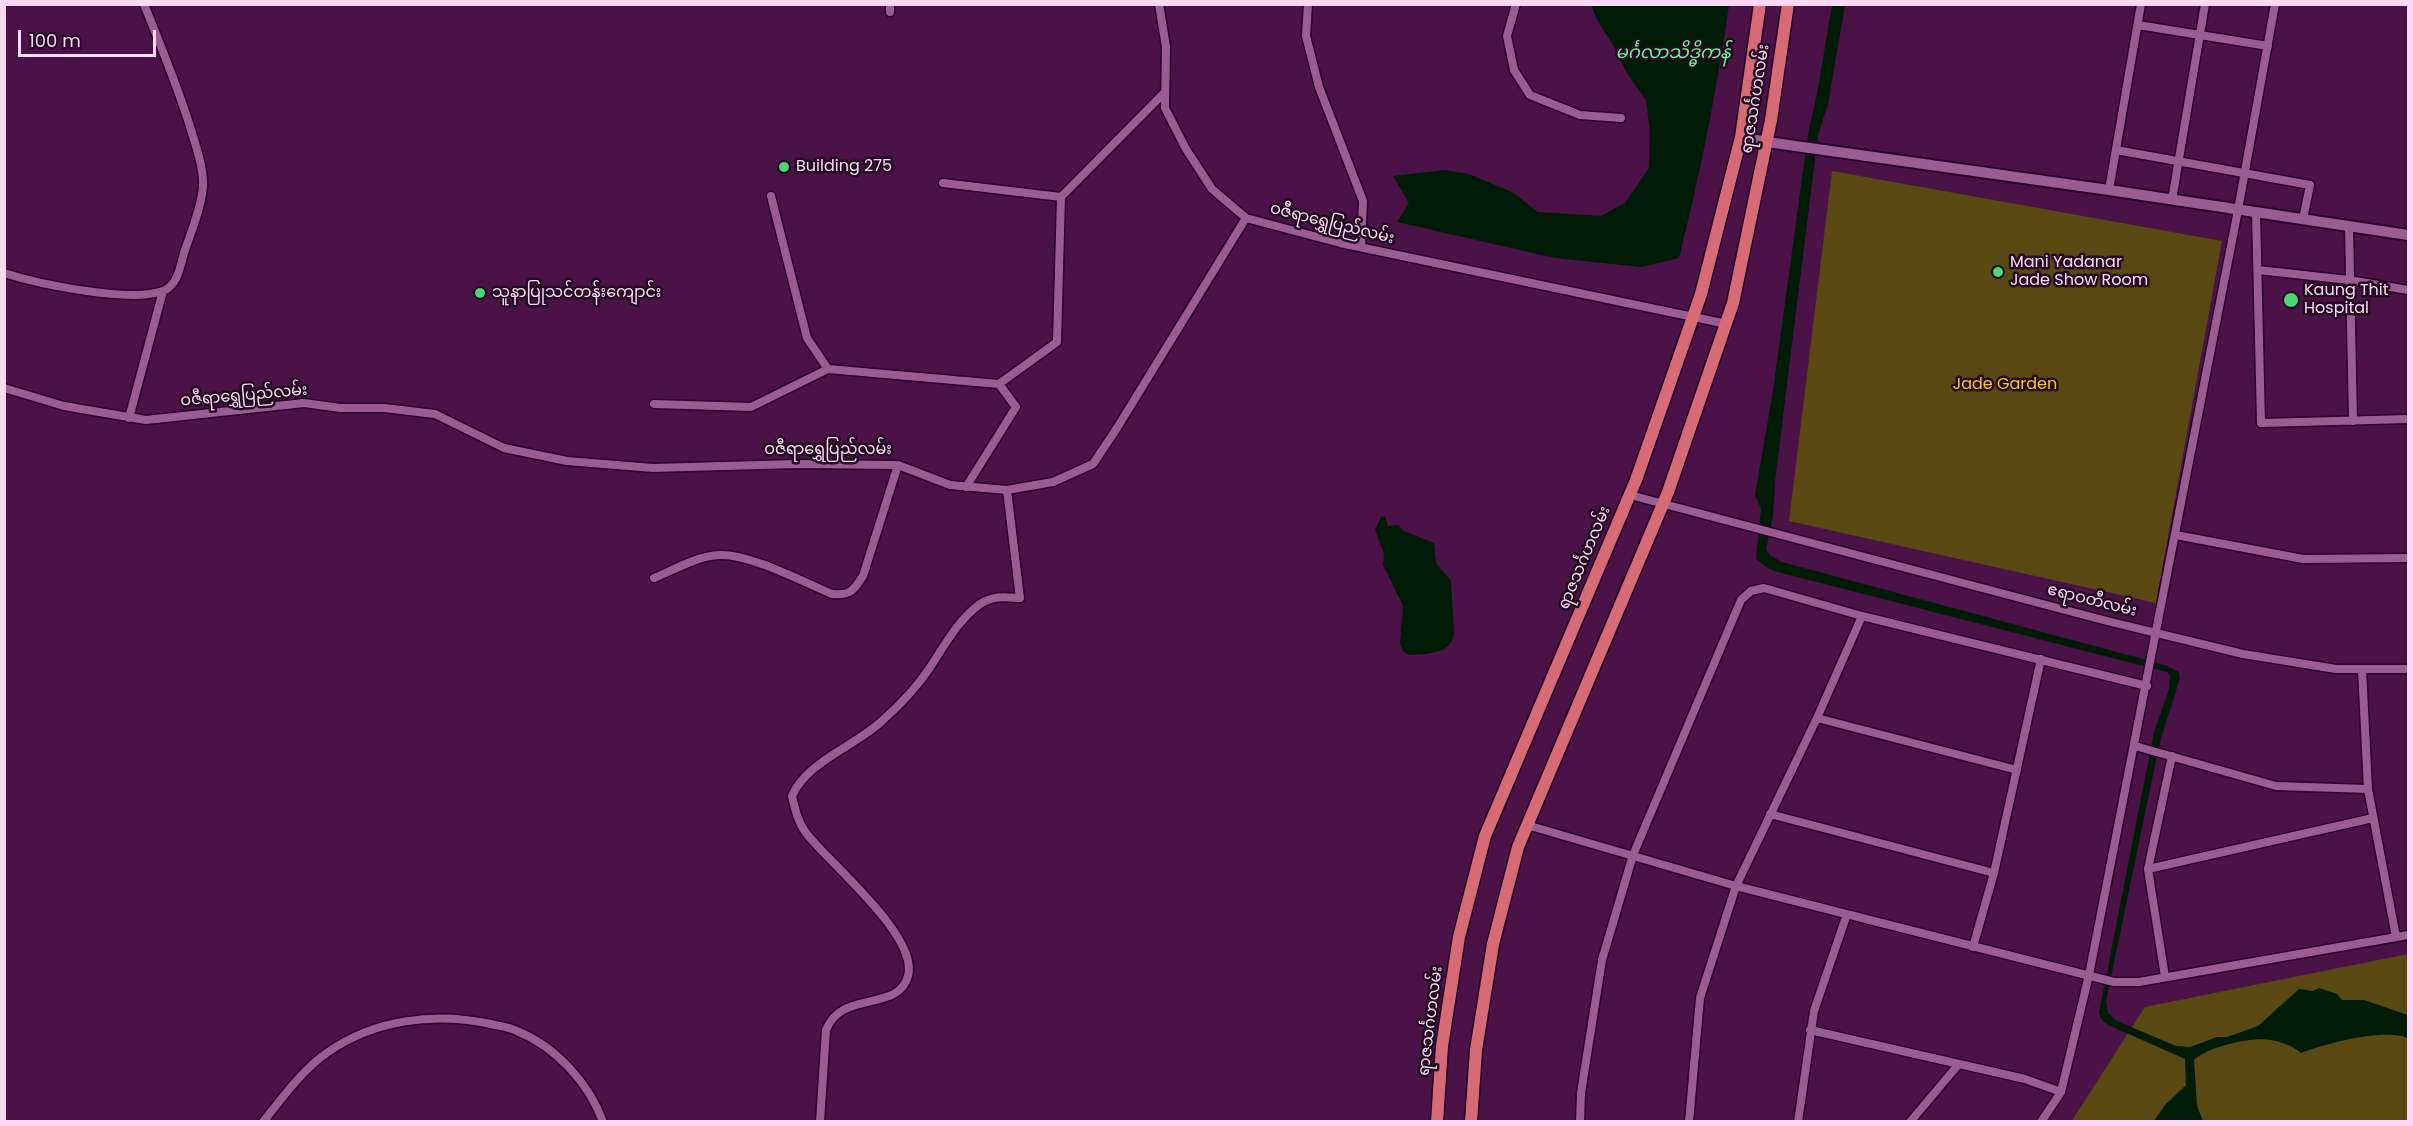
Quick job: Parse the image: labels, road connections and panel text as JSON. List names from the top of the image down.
{
  "streets": {
    "main road": ["ရာဇသင်္ဂဟလမ်း"],
    "street": ["ဝဇီရာရွှေပြည်လမ်း", "ဧရာဝတီလမ်း"]
  },
  "crossings": [
    ["ရာဇသင်္ဂဟလမ်း", "ဝဇီရာရွှေပြည်လမ်း"],
    ["ရာဇသင်္ဂဟလမ်း", "ဧရာဝတီလမ်း"]
  ],
  "water": ["မင်္ဂလာသိဒ္ဓိကန်"],
  "parks": ["Jade Garden"],
  "places": [
    "Building 275",
    "Mani Yadanar Jade Show Room",
    "သူနာပြုသင်တန်းကျောင်း",
    "Kaung Thit Hospital"
  ],
  "scale_bar": "100 m"
}
